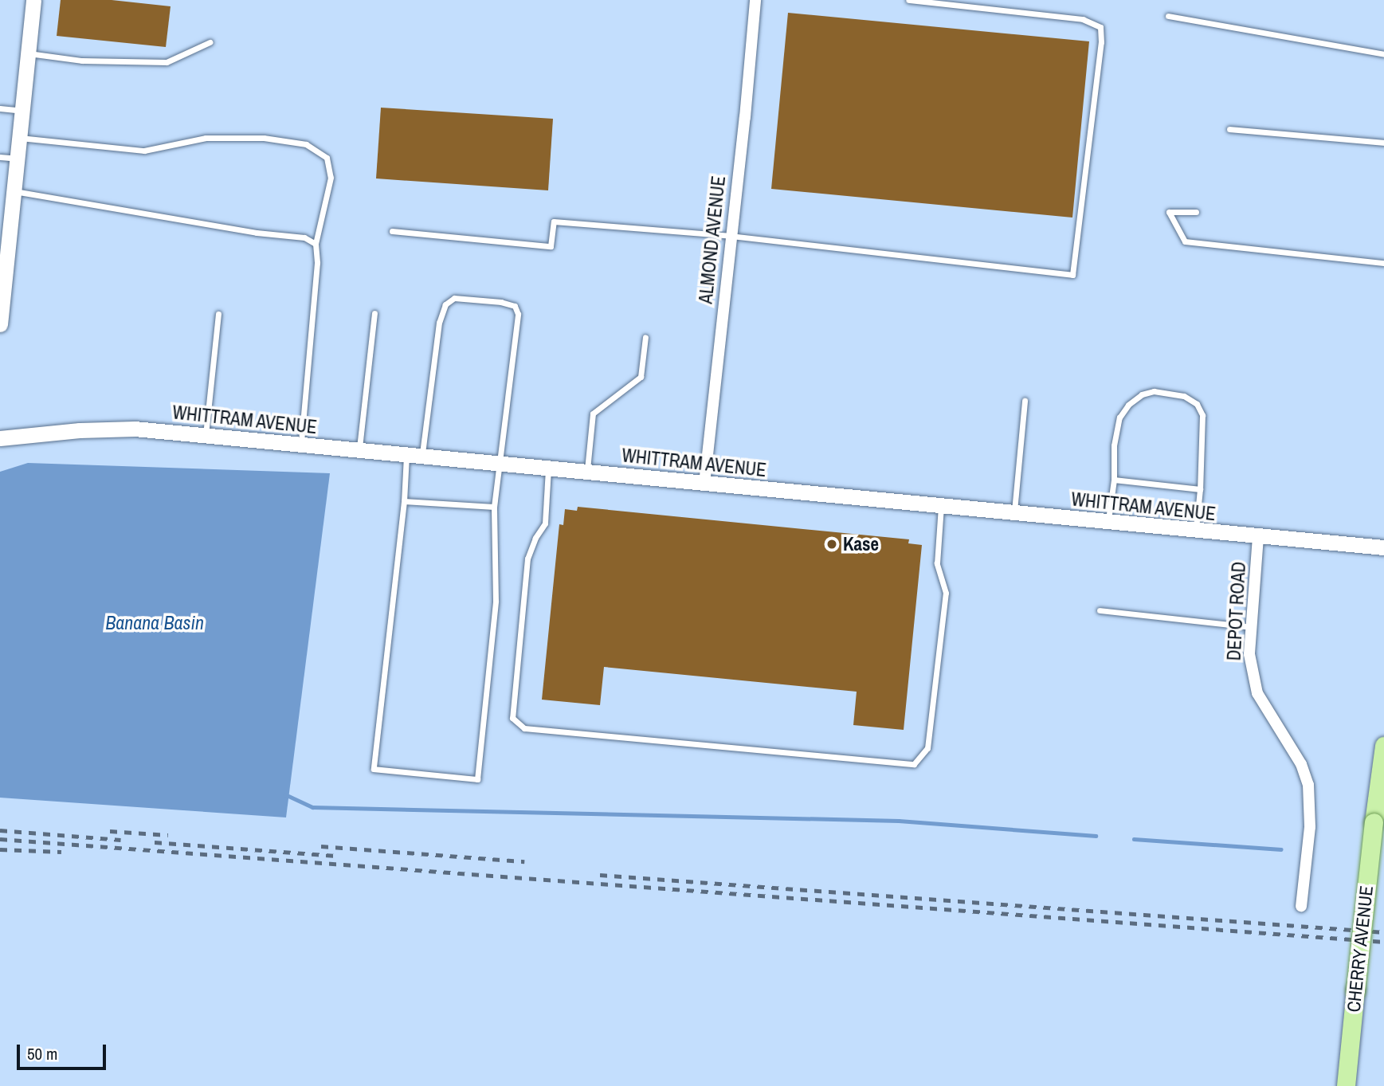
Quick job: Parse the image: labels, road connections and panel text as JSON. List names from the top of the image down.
{
  "streets": {
    "main road": ["CHERRY AVENUE"],
    "street": ["ALMOND AVENUE", "WHITTRAM AVENUE", "DEPOT ROAD"]
  },
  "crossings": [
    ["ALMOND AVENUE", "WHITTRAM AVENUE"],
    ["WHITTRAM AVENUE", "DEPOT ROAD"]
  ],
  "water": ["Banana Basin"],
  "places": ["Kase"],
  "scale_bar": "50 m"
}
